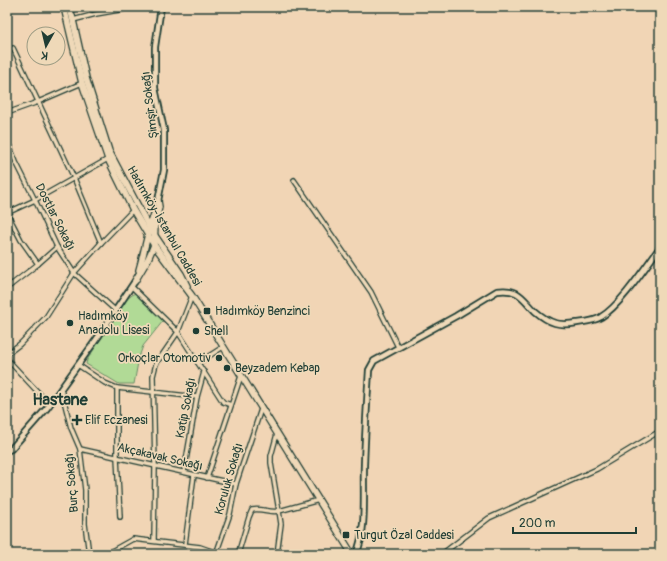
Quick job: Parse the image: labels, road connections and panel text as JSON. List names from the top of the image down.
{
  "streets": {
    "main road": ["Hadımköy-İstanbul Caddesi"],
    "street": [
      "Şimşir Sokağı",
      "Dostlar Sokağı",
      "Katip Sokağı",
      "Akçakavak Sokağı",
      "Koruluk Sokağı",
      "Burç Sokağı"
    ]
  },
  "crossings": [
    ["Hadımköy-İstanbul Caddesi", "Koruluk Sokağı"],
    ["Katip Sokağı", "Akçakavak Sokağı"],
    ["Akçakavak Sokağı", "Koruluk Sokağı"],
    ["Akçakavak Sokağı", "Burç Sokağı"]
  ],
  "districts": ["Hastane"],
  "places": {
    "transit": ["Hadımköy Benzinci", "Turgut Özal Caddesi"],
    "other": [
      "Hadımköy Anadolu Lisesi",
      "Shell",
      "Orkoçlar Otomotiv",
      "Beyzadem Kebap"
    ],
    "health": ["Elif Eczanesi"]
  },
  "scale_bar": "200 m",
  "north": "bottom"
}
